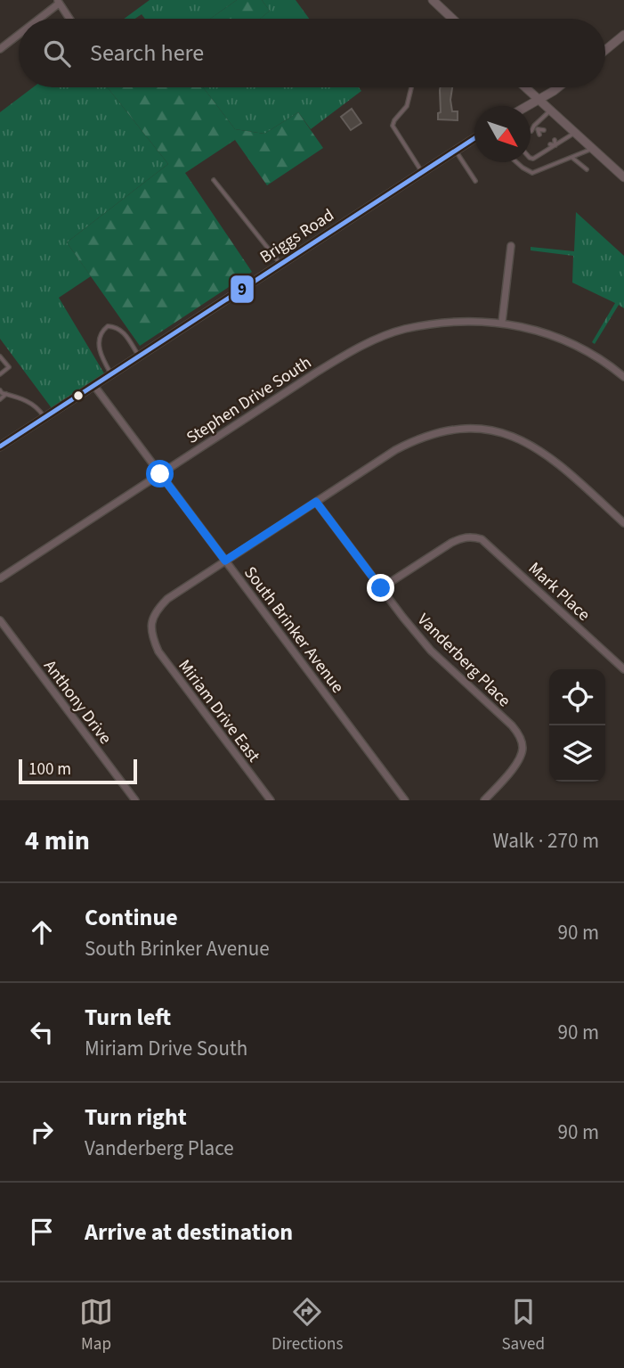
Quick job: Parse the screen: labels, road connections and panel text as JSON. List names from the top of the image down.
{
  "streets": {
    "street": [
      "Briggs Road",
      "Stephen Drive South",
      "Mark Place",
      "South Brinker Avenue",
      "Vanderberg Place",
      "Anthony Drive",
      "Miriam Drive East"
    ]
  },
  "crossings": [
    ["Briggs Road", "South Brinker Avenue"],
    ["Stephen Drive South", "South Brinker Avenue"],
    ["Mark Place", "Vanderberg Place"],
    ["South Brinker Avenue", "Miriam Drive East"]
  ],
  "lines": ["transit line 9"],
  "scale_bar": "100 m",
  "north": "bottom right",
  "page": {
    "search": "Search here",
    "scale": "100 m",
    "heading": ["4 min", "Walk · 270 m"],
    "list": [
      ["Continue", "South Brinker Avenue", "90 m"],
      ["Turn left", "Miriam Drive South", "90 m"],
      ["Turn right", "Vanderberg Place", "90 m"],
      "Arrive at destination"
    ],
    "nav": ["Map", "Directions", "Saved"]
  }
}
